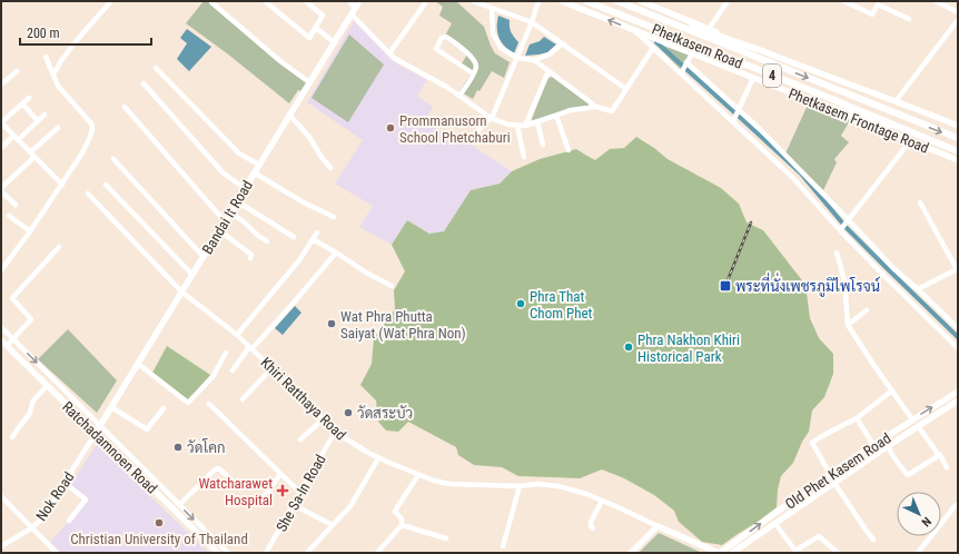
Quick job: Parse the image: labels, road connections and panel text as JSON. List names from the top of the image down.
{
  "streets": {
    "highway": ["Phetkasem Road", "4"],
    "main road": [
      "Phetkasem Frontage Road",
      "Bandai It Road",
      "Khiri Ratthaya Road",
      "Ratchadamnoen Road",
      "Old Phet Kasem Road"
    ],
    "street": ["She Sa-In Road", "Nok Road"]
  },
  "crossings": [
    ["Bandai It Road", "Khiri Ratthaya Road"],
    ["Bandai It Road", "Ratchadamnoen Road"],
    ["Bandai It Road", "Nok Road"],
    ["Khiri Ratthaya Road", "Old Phet Kasem Road"],
    ["Khiri Ratthaya Road", "She Sa-In Road"],
    ["Ratchadamnoen Road", "Nok Road"]
  ],
  "places": {
    "other": [
      "Prommanusorn School Phetchaburi",
      "Phra That Chom Phet",
      "Wat Phra Phutta Saiyat (Wat Phra Non)",
      "Phra Nakhon Khiri Historical Park",
      "วัดสระบัว",
      "วัดโคก",
      "Christian University of Thailand"
    ],
    "transit": ["พระที่นั่งเพชรภูมิไพโรจน์"],
    "health": ["Watcharawet Hospital"]
  },
  "scale_bar": "200 m",
  "north": "bottom right"
}
